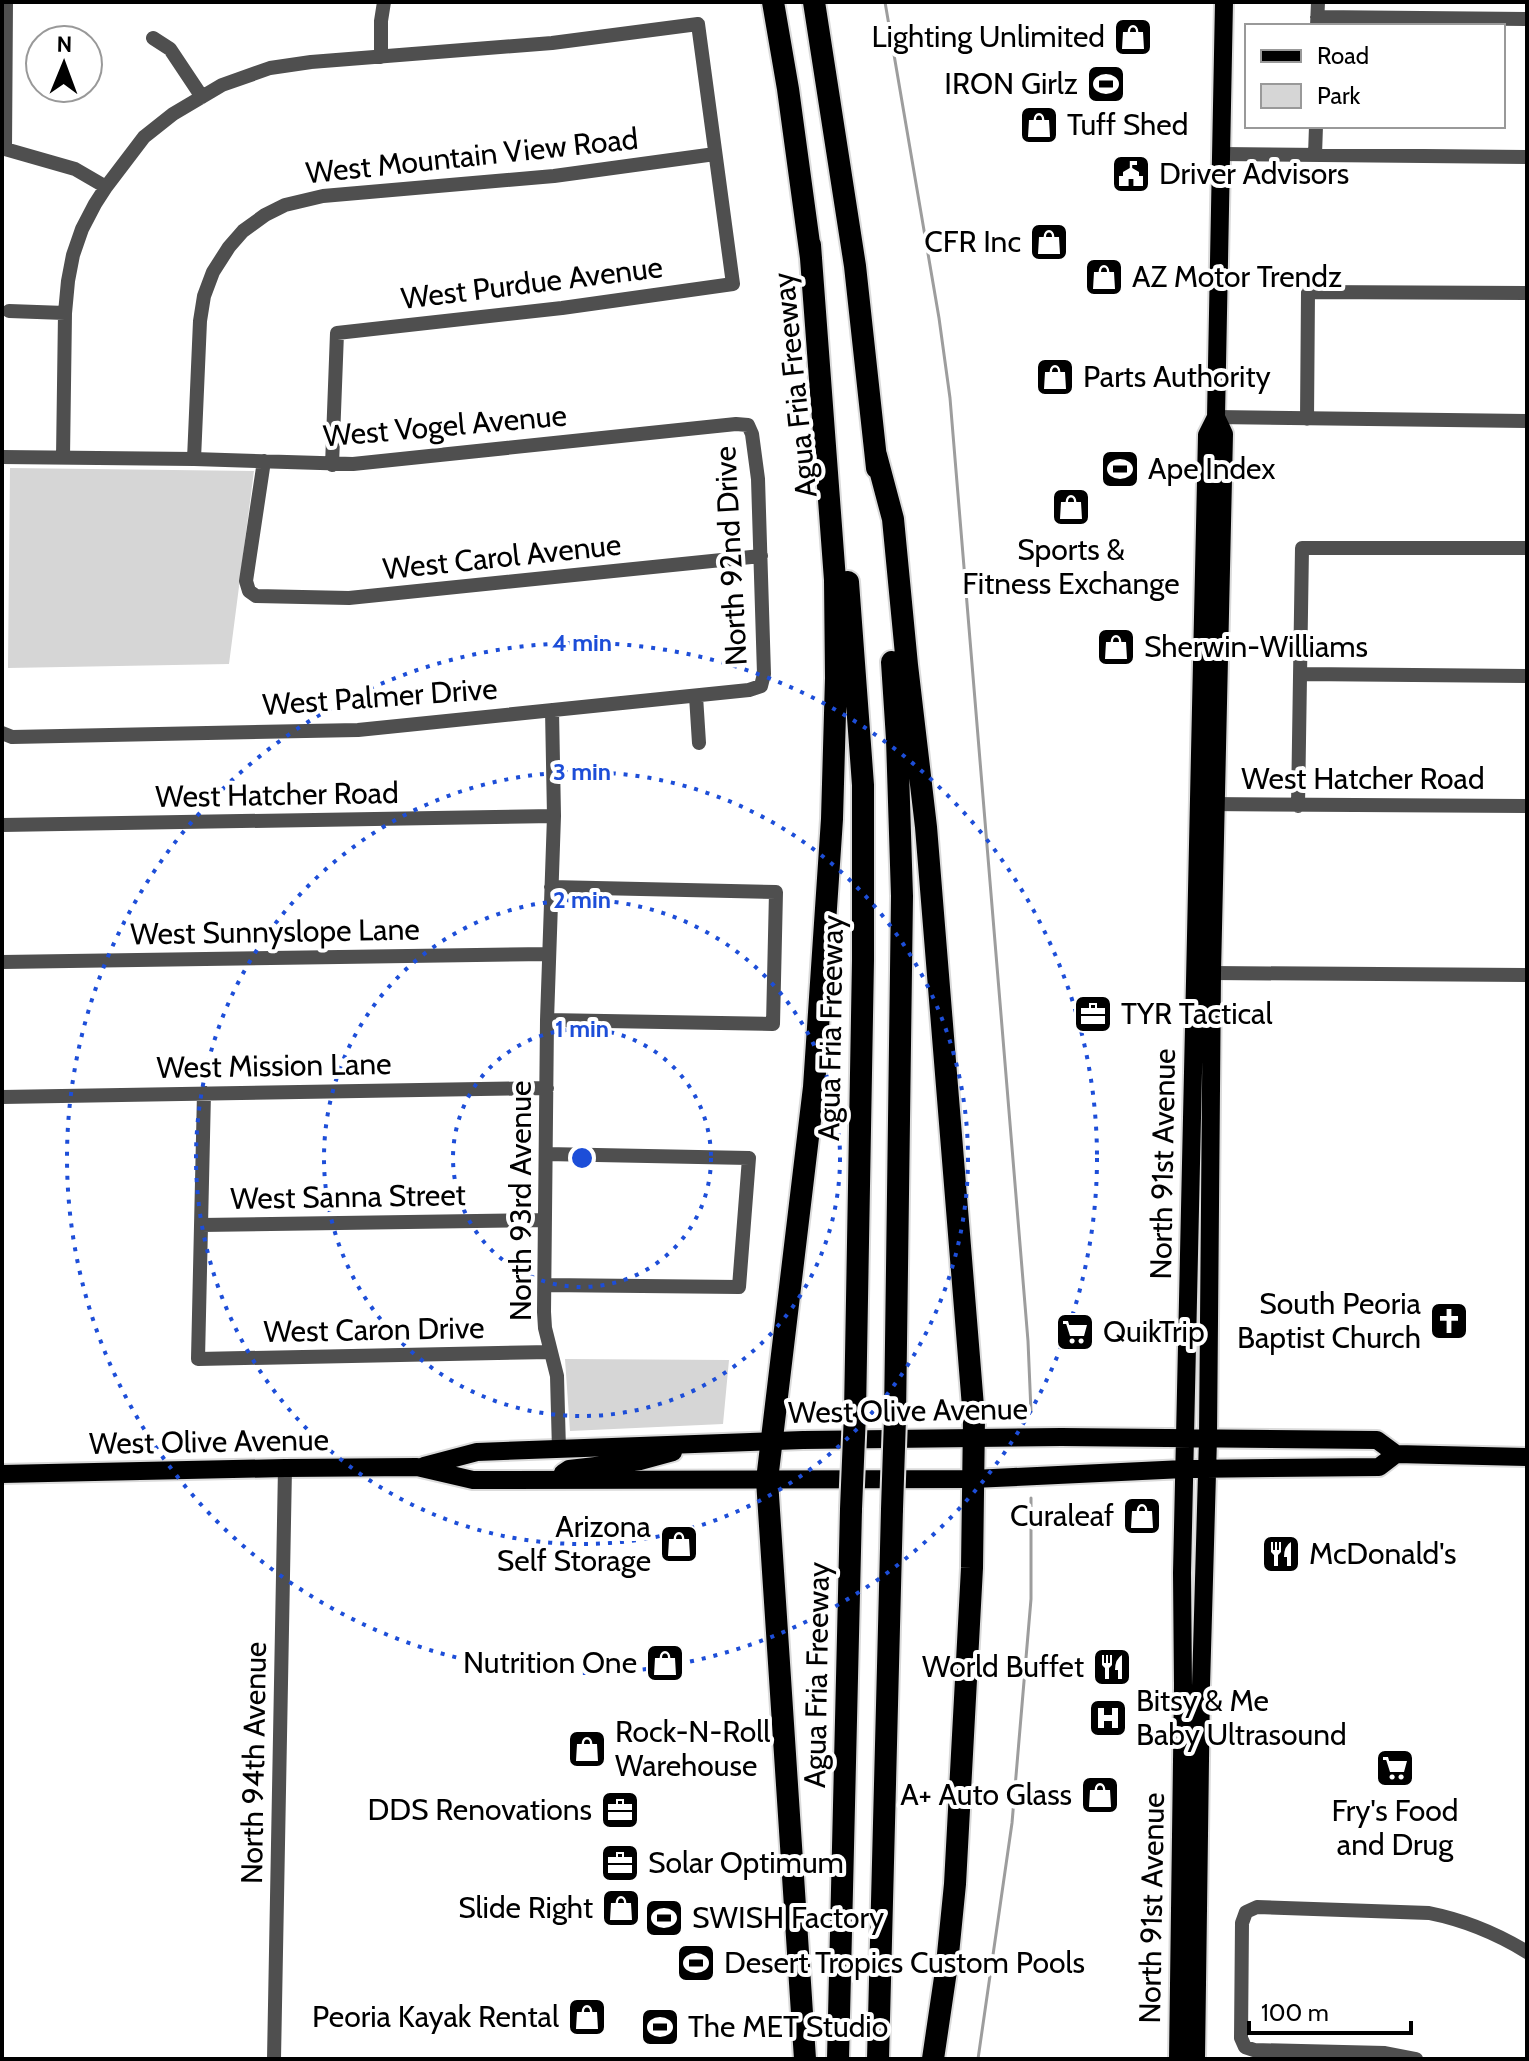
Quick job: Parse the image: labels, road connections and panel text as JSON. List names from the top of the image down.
{
  "streets": {
    "highway": ["Agua Fria Freeway"],
    "main road": ["North 91st Avenue", "West Olive Avenue"],
    "street": [
      "West Mountain View Road",
      "West Purdue Avenue",
      "West Vogel Avenue",
      "North 92nd Drive",
      "West Carol Avenue",
      "West Palmer Drive",
      "West Hatcher Road",
      "West Sunnyslope Lane",
      "West Mission Lane",
      "West Sanna Street",
      "North 93rd Avenue",
      "West Caron Drive",
      "North 94th Avenue"
    ]
  },
  "crossings": [
    ["West Mountain View Road", "West Purdue Avenue"],
    ["West Mountain View Road", "West Vogel Avenue"],
    ["West Purdue Avenue", "West Vogel Avenue"],
    ["West Vogel Avenue", "North 92nd Drive"],
    ["West Vogel Avenue", "West Carol Avenue"],
    ["North 92nd Drive", "West Carol Avenue"],
    ["North 92nd Drive", "West Palmer Drive"],
    ["West Palmer Drive", "North 93rd Avenue"],
    ["West Hatcher Road", "North 91st Avenue"],
    ["West Hatcher Road", "North 93rd Avenue"],
    ["West Sunnyslope Lane", "North 93rd Avenue"],
    ["West Mission Lane", "North 93rd Avenue"],
    ["North 91st Avenue", "West Olive Avenue"],
    ["West Sanna Street", "North 93rd Avenue"],
    ["West Sanna Street", "West Caron Drive"],
    ["North 93rd Avenue", "West Caron Drive"],
    ["North 93rd Avenue", "West Olive Avenue"],
    ["West Olive Avenue", "North 94th Avenue"]
  ],
  "places": {
    "shop": [
      "Lighting Unlimited",
      "Tuff Shed",
      "CFR Inc",
      "AZ Motor Trendz",
      "Parts Authority",
      "Sports & Fitness Exchange",
      "Sherwin-Williams",
      "Curaleaf",
      "Arizona Self Storage",
      "Nutrition One",
      "Rock-N-Roll Warehouse",
      "A+ Auto Glass",
      "Slide Right",
      "Peoria Kayak Rental"
    ],
    "sports": [
      "IRON Girlz",
      "Ape Index",
      "SWISH Factory",
      "Desert Tropics Custom Pools",
      "The MET Studio"
    ],
    "public building": ["Driver Advisors"],
    "office": ["TYR Tactical", "DDS Renovations", "Solar Optimum"],
    "church": ["South Peoria Baptist Church"],
    "supermarket": ["QuikTrip", "Fry's Food and Drug"],
    "restaurant": ["McDonald's", "World Buffet"],
    "hospital": ["Bitsy & Me Baby Ultrasound"]
  },
  "legend": ["Road", "Park"],
  "scale_bar": "100 m",
  "north": "top",
  "rings": [
    "4 min",
    "3 min",
    "2 min",
    "1 min"
  ]
}
